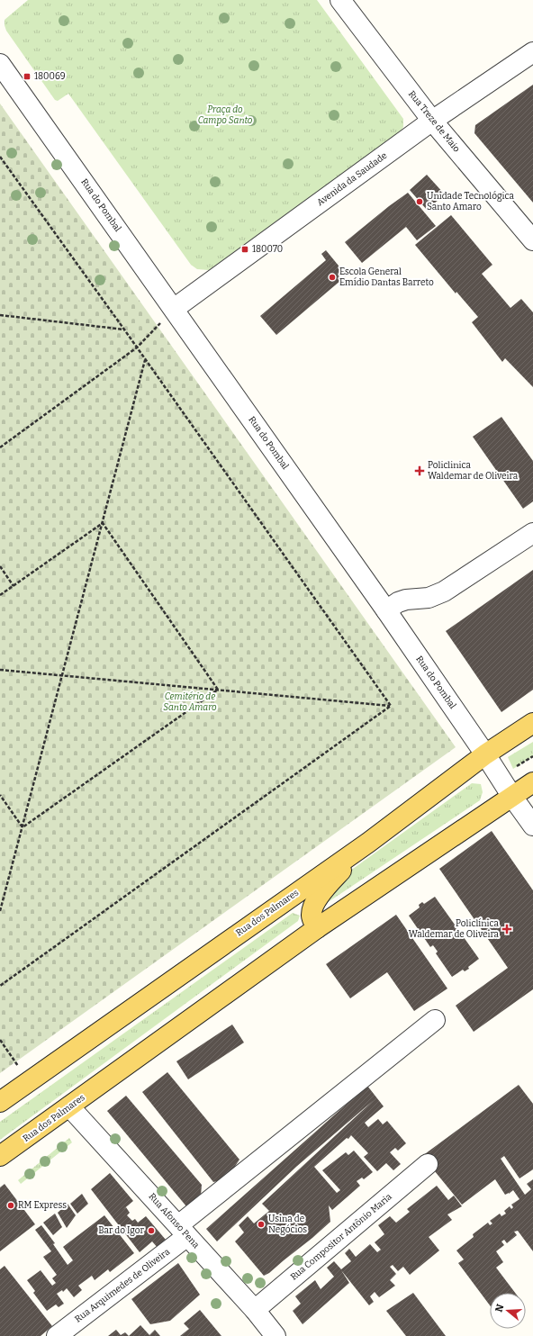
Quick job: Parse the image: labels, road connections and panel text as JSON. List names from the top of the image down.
{
  "streets": {
    "main road": ["Rua dos Palmares"],
    "street": [
      "Rua Treze de Maio",
      "Avenida da Saudade",
      "Rua do Pombal",
      "Rua Afonso Pena",
      "Rua Compositor Antônio Maria",
      "Rua Arquimedes de Oliveira"
    ]
  },
  "crossings": [
    ["Rua Treze de Maio", "Avenida da Saudade"],
    ["Avenida da Saudade", "Rua do Pombal"],
    ["Rua do Pombal", "Rua dos Palmares"],
    ["Rua dos Palmares", "Rua Afonso Pena"],
    ["Rua Afonso Pena", "Rua Compositor Antônio Maria"],
    ["Rua Afonso Pena", "Rua Arquimedes de Oliveira"]
  ],
  "parks": ["Praça do Campo Santo", "Cemitério de Santo Amaro"],
  "places": {
    "transit": ["180069", "180070"],
    "other": [
      "Unidade Tecnológica Santo Amaro",
      "Escola General Emídio Dantas Barreto",
      "RM Express",
      "Usina de Negócios",
      "Bar do Igor"
    ],
    "health": ["Policlinica Waldemar de Oliveira", "Policlínica Waldemar de Oliveira"]
  },
  "north": "left"
}
